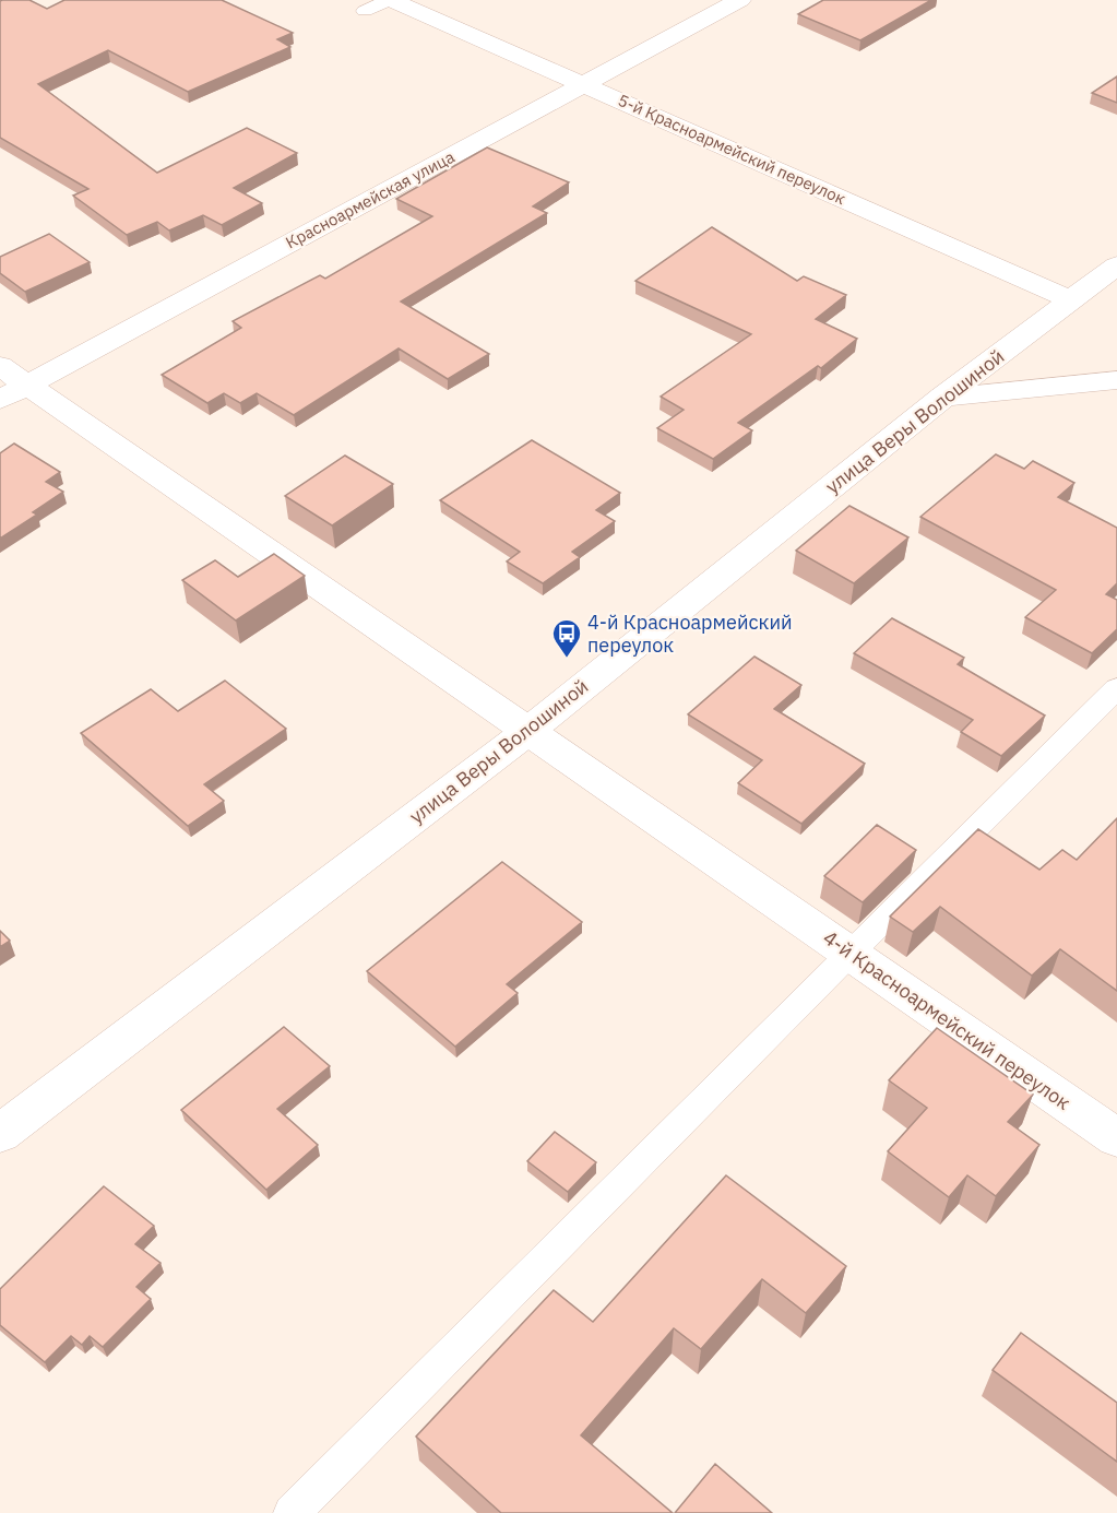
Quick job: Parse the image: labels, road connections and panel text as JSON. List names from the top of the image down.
{
  "streets": {
    "street": [
      "5-й Красноармейский переулок",
      "Красноармейская улица",
      "улица Веры Волошиной",
      "4-й Красноармейский переулок"
    ]
  },
  "crossings": [
    ["5-й Красноармейский переулок", "Красноармейская улица"],
    ["5-й Красноармейский переулок", "улица Веры Волошиной"],
    ["Красноармейская улица", "4-й Красноармейский переулок"],
    ["улица Веры Волошиной", "4-й Красноармейский переулок"]
  ],
  "places": {
    "bus stop": ["4-й Красноармейский переулок"]
  }
}
